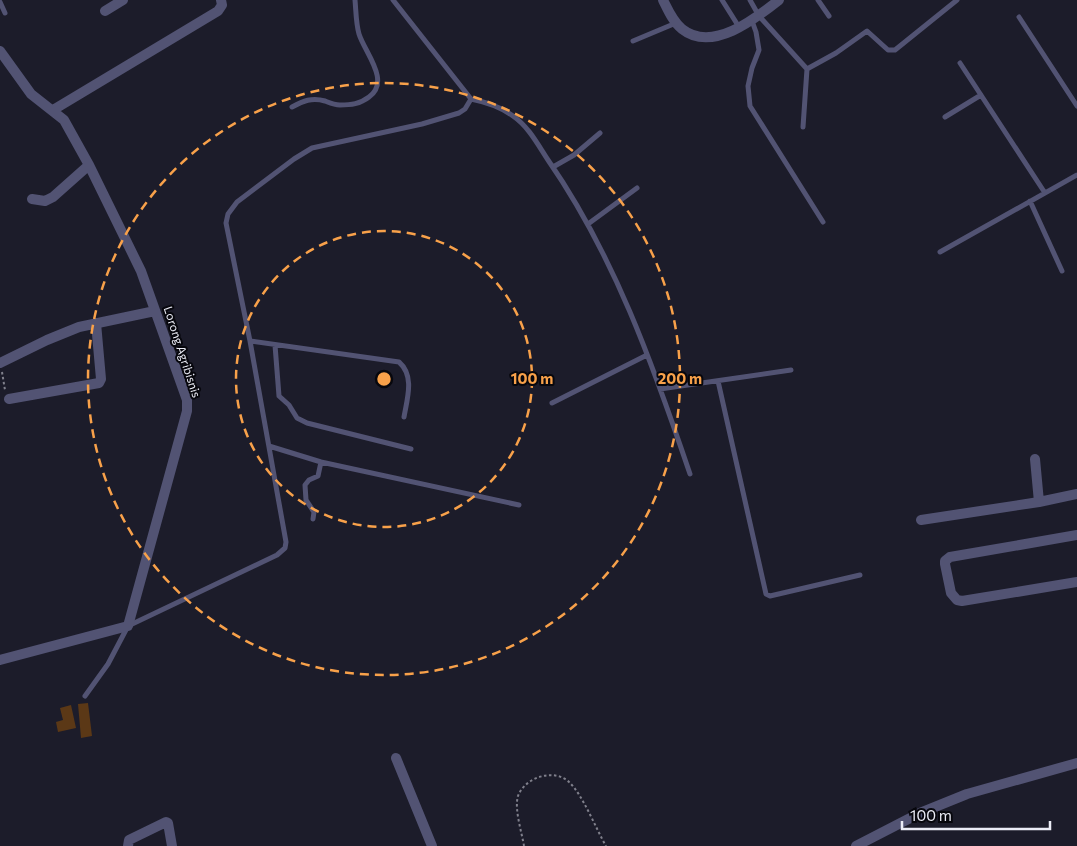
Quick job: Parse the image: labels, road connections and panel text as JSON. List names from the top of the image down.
{
  "streets": {
    "street": ["Lorong Agribisnis"]
  },
  "scale_bar": "100 m",
  "rings": ["100 m", "200 m"]
}
